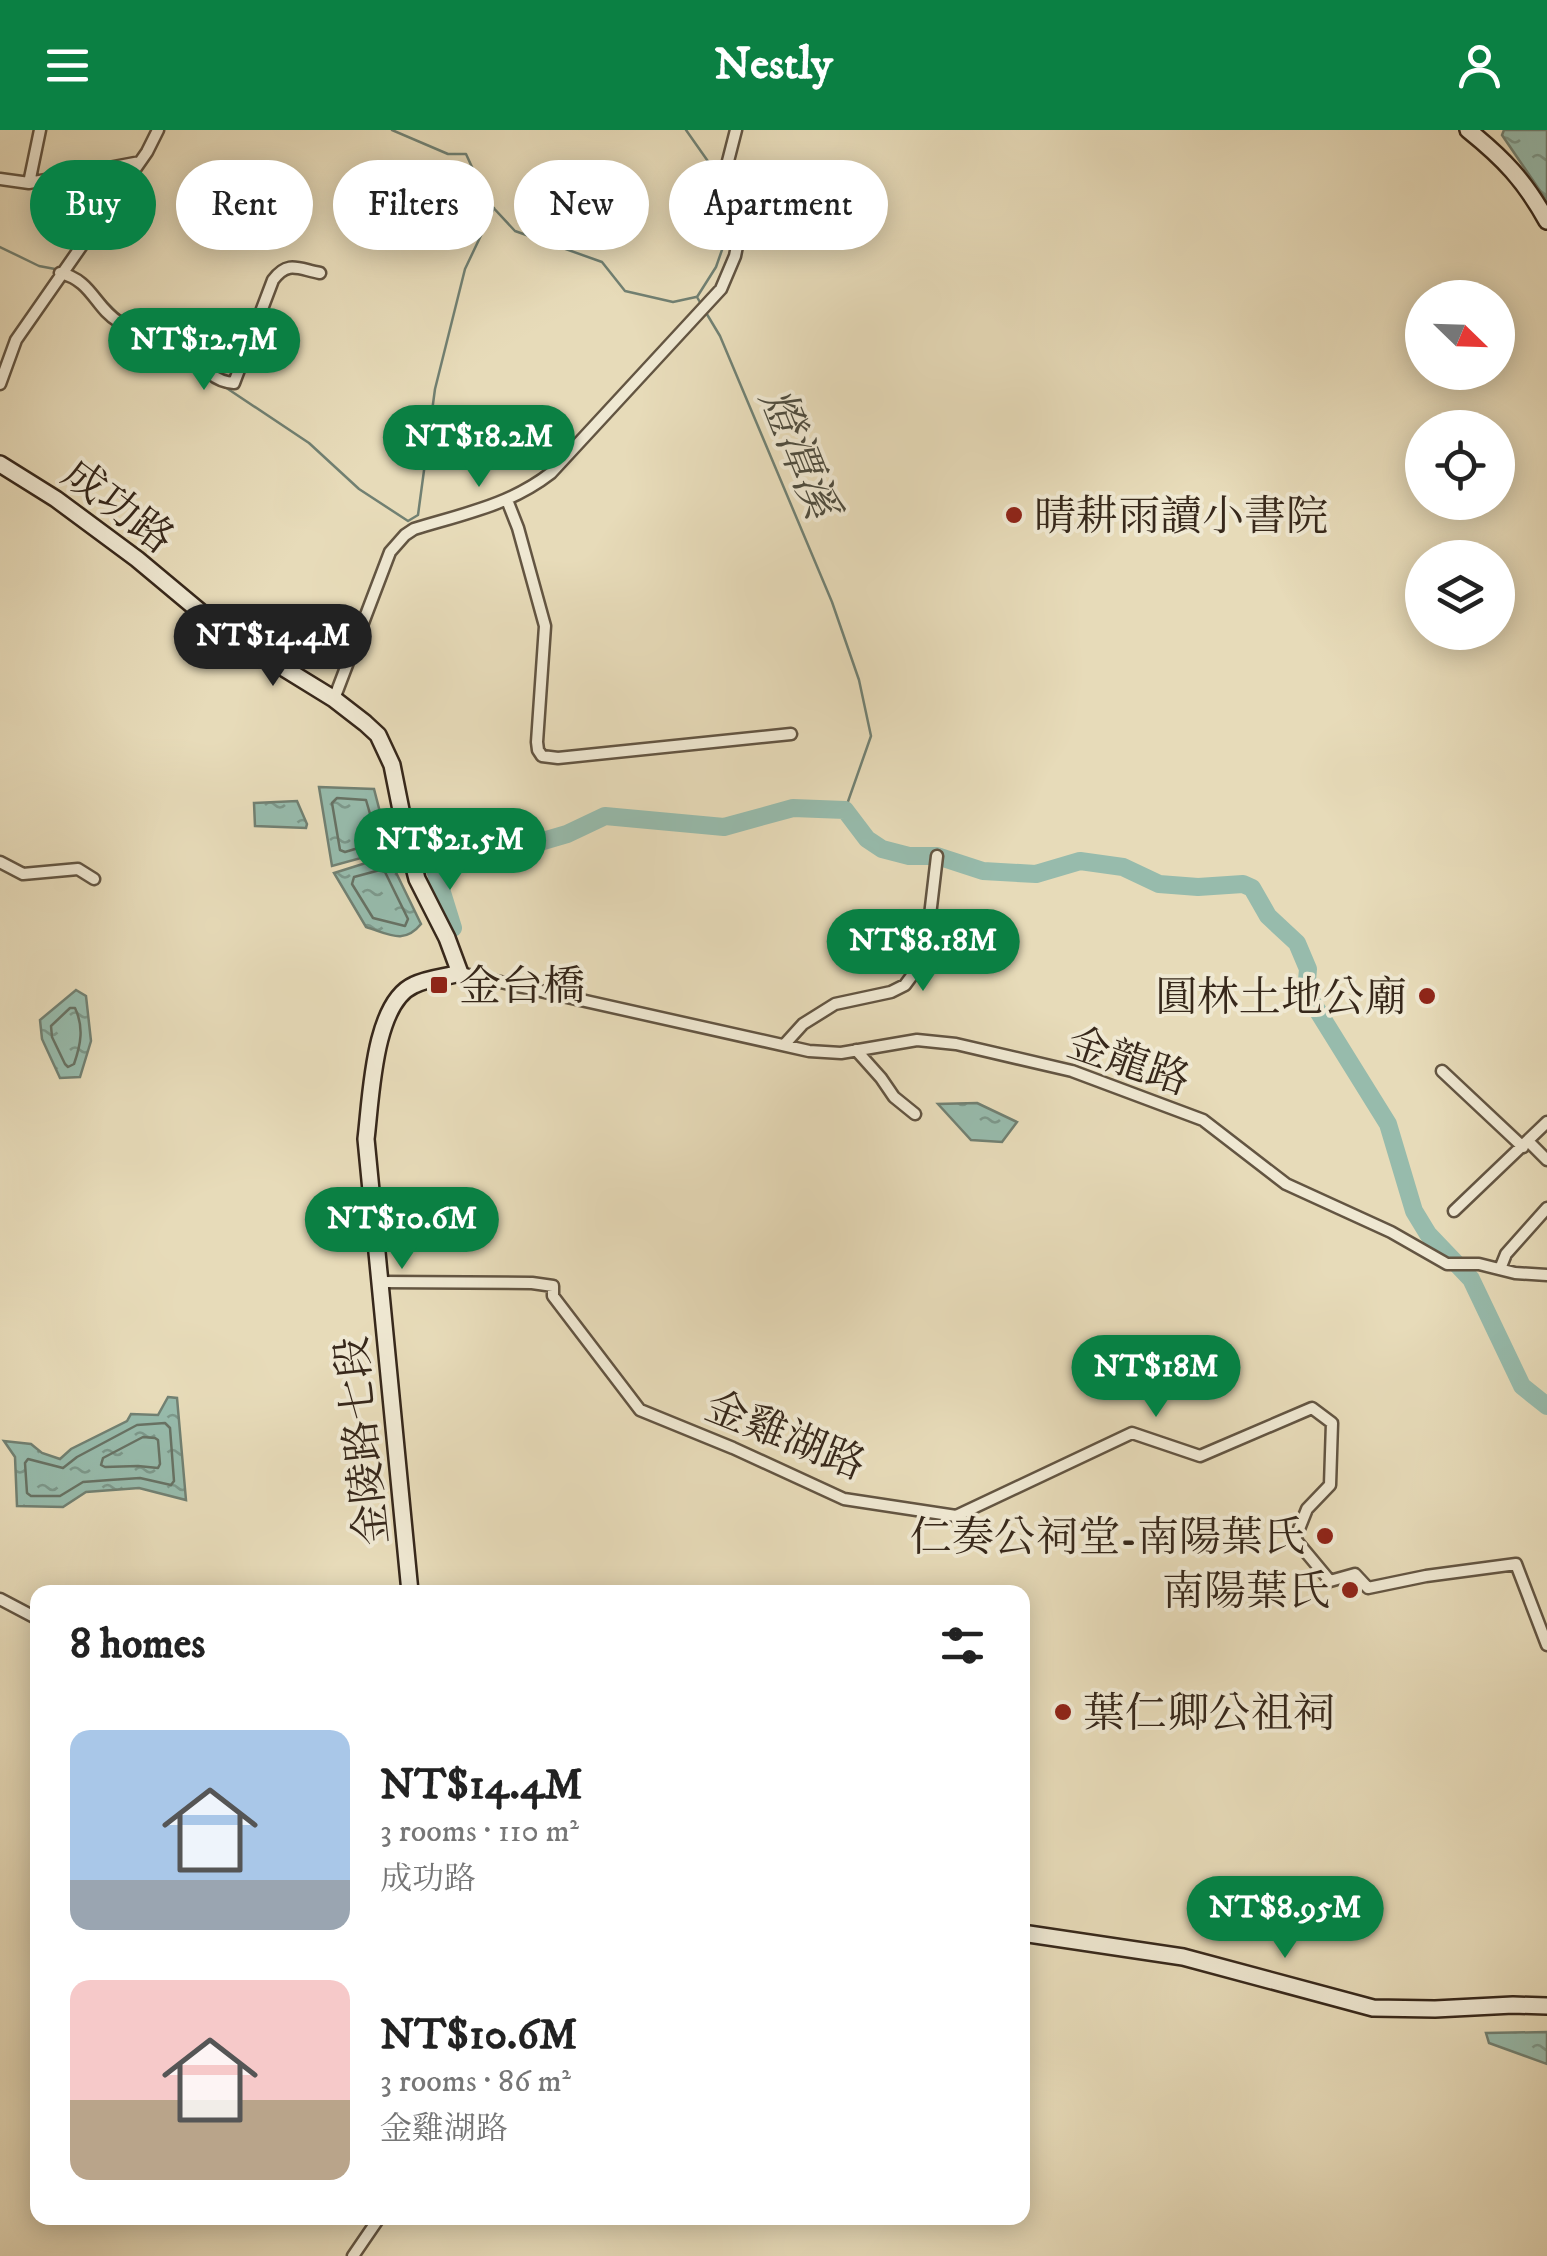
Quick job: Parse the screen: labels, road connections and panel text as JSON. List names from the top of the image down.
{
  "streets": {
    "street": [
      "成功路",
      "金龍路",
      "金雞湖路",
      "金陵路七段"
    ]
  },
  "crossings": [
    ["成功路", "金龍路"],
    ["成功路", "金陵路七段"],
    ["金龍路", "金陵路七段"],
    ["金雞湖路", "金陵路七段"]
  ],
  "water": ["燈潭溪"],
  "places": {
    "other": [
      "晴耕雨讀小書院",
      "圓林土地公廟",
      "仁奏公祠堂-南陽葉氏",
      "南陽葉氏",
      "葉仁卿公祖祠"
    ],
    "transit": ["金台橋"]
  },
  "north": "bottom right",
  "page": {
    "header": "Nestly",
    "chip": [
      "Buy",
      "Rent",
      "Filters",
      "New",
      "Apartment"
    ],
    "price": [
      "NT$12.7M",
      "NT$18.2M",
      "NT$14.4M",
      "NT$21.5M",
      "NT$8.18M",
      "NT$10.6M",
      "NT$18M",
      "NT$8.95M"
    ],
    "heading": "8 homes",
    "list": [
      {
        "name": "NT$14.4M",
        "note": "3 rooms · 110 m² · 成功路"
      },
      {
        "name": "NT$10.6M",
        "note": "3 rooms · 86 m² · 金雞湖路"
      }
    ]
  }
}
